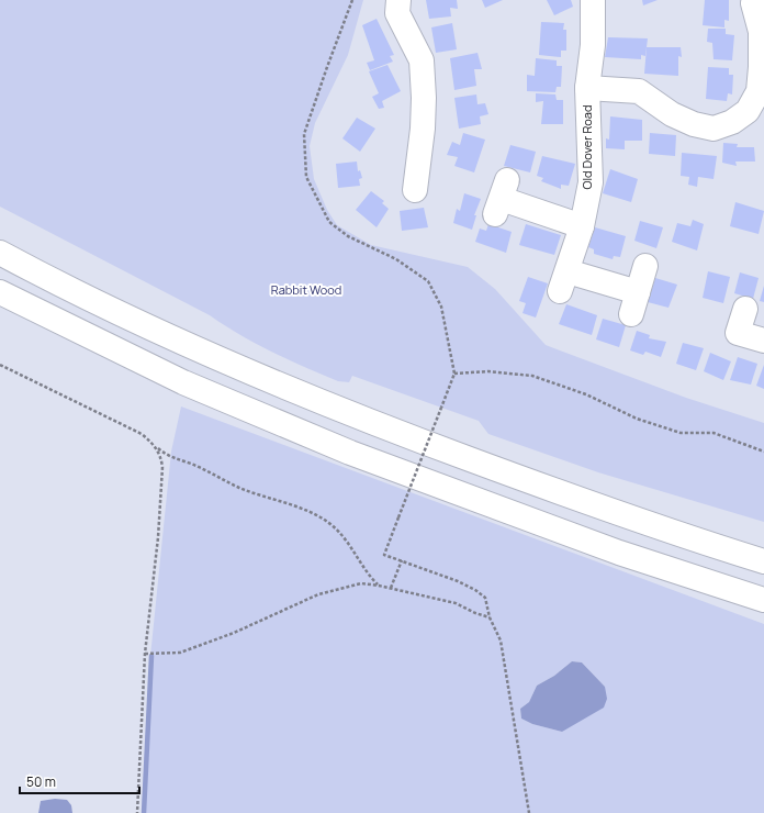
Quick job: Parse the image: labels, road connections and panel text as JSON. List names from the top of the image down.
{
  "streets": {
    "main road": ["Old Dover Road"]
  },
  "parks": ["Rabbit Wood"],
  "scale_bar": "50 m"
}
